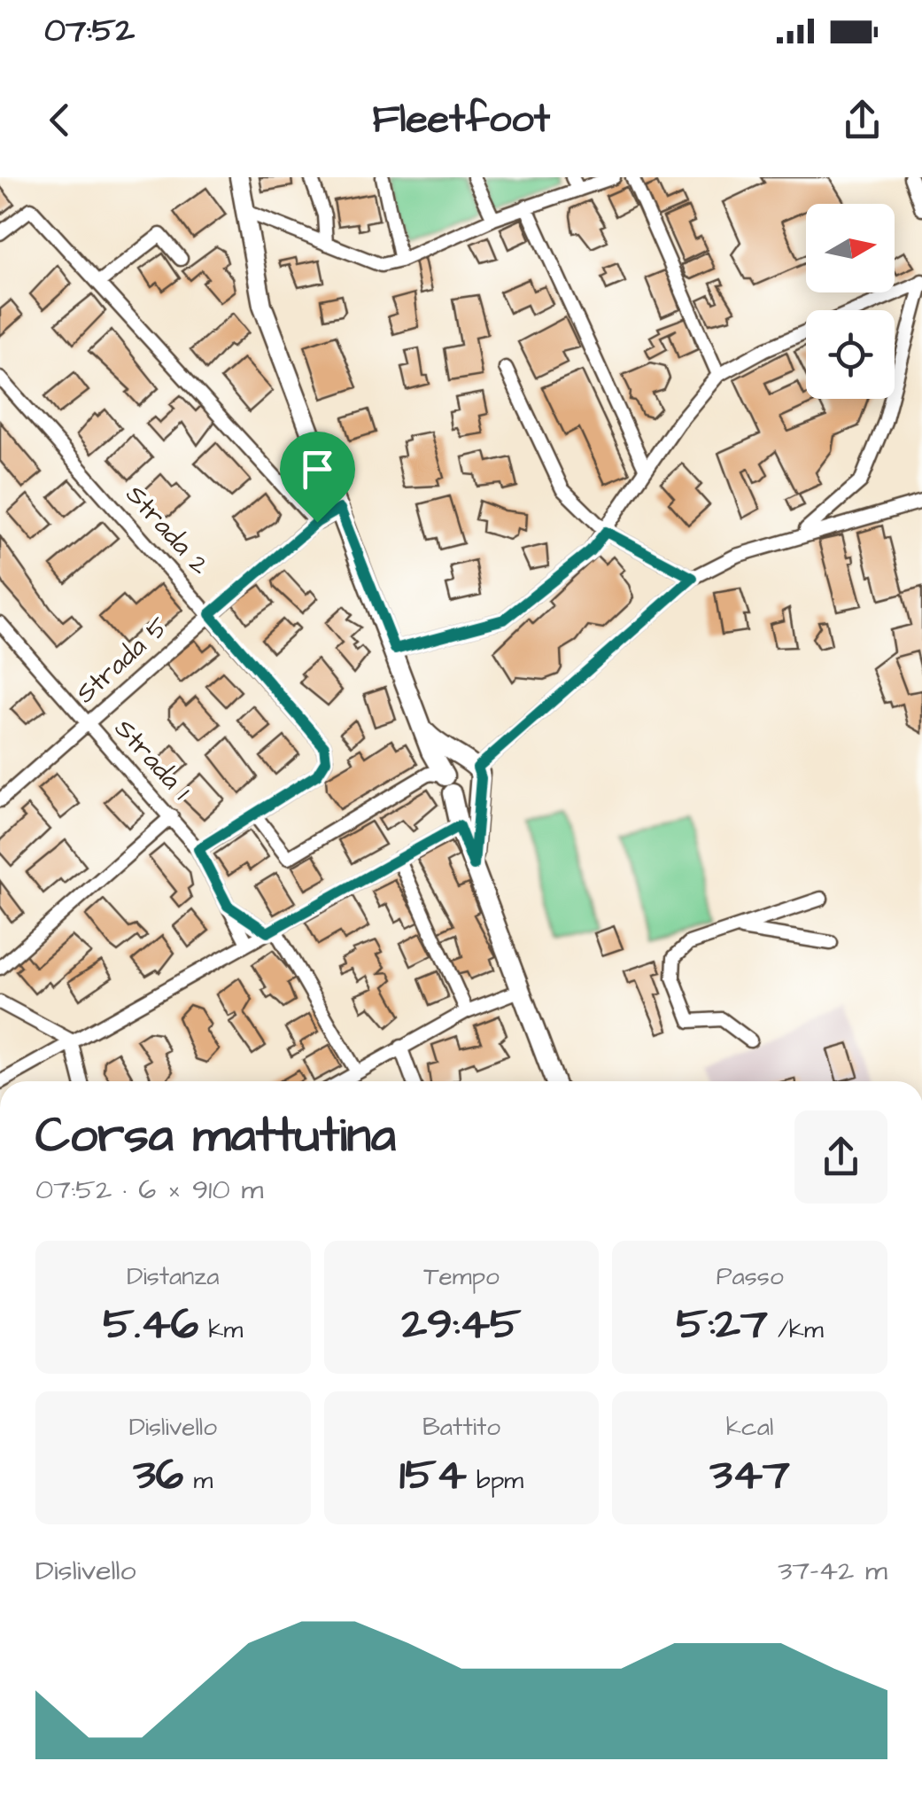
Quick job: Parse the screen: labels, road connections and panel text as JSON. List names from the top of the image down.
{
  "streets": {
    "street": ["Strada 2", "Strada 5", "Strada 1"]
  },
  "crossings": [
    ["Strada 2", "Strada 5"],
    ["Strada 2", "Strada 1"],
    ["Strada 5", "Strada 1"]
  ],
  "north": "right",
  "page": {
    "status": "07:52",
    "header": "Fleetfoot",
    "heading": ["Corsa mattutina", "07:52 · 6 × 910 m"],
    "stats": [
      ["Distanza", "5.46 km"],
      ["Tempo", "29:45"],
      ["Passo", "5:27 /km"],
      ["Dislivello", "36 m"],
      ["Battito", "154 bpm"],
      ["kcal", "347"]
    ],
    "chart": ["Dislivello", "37–42 m"]
  }
}
